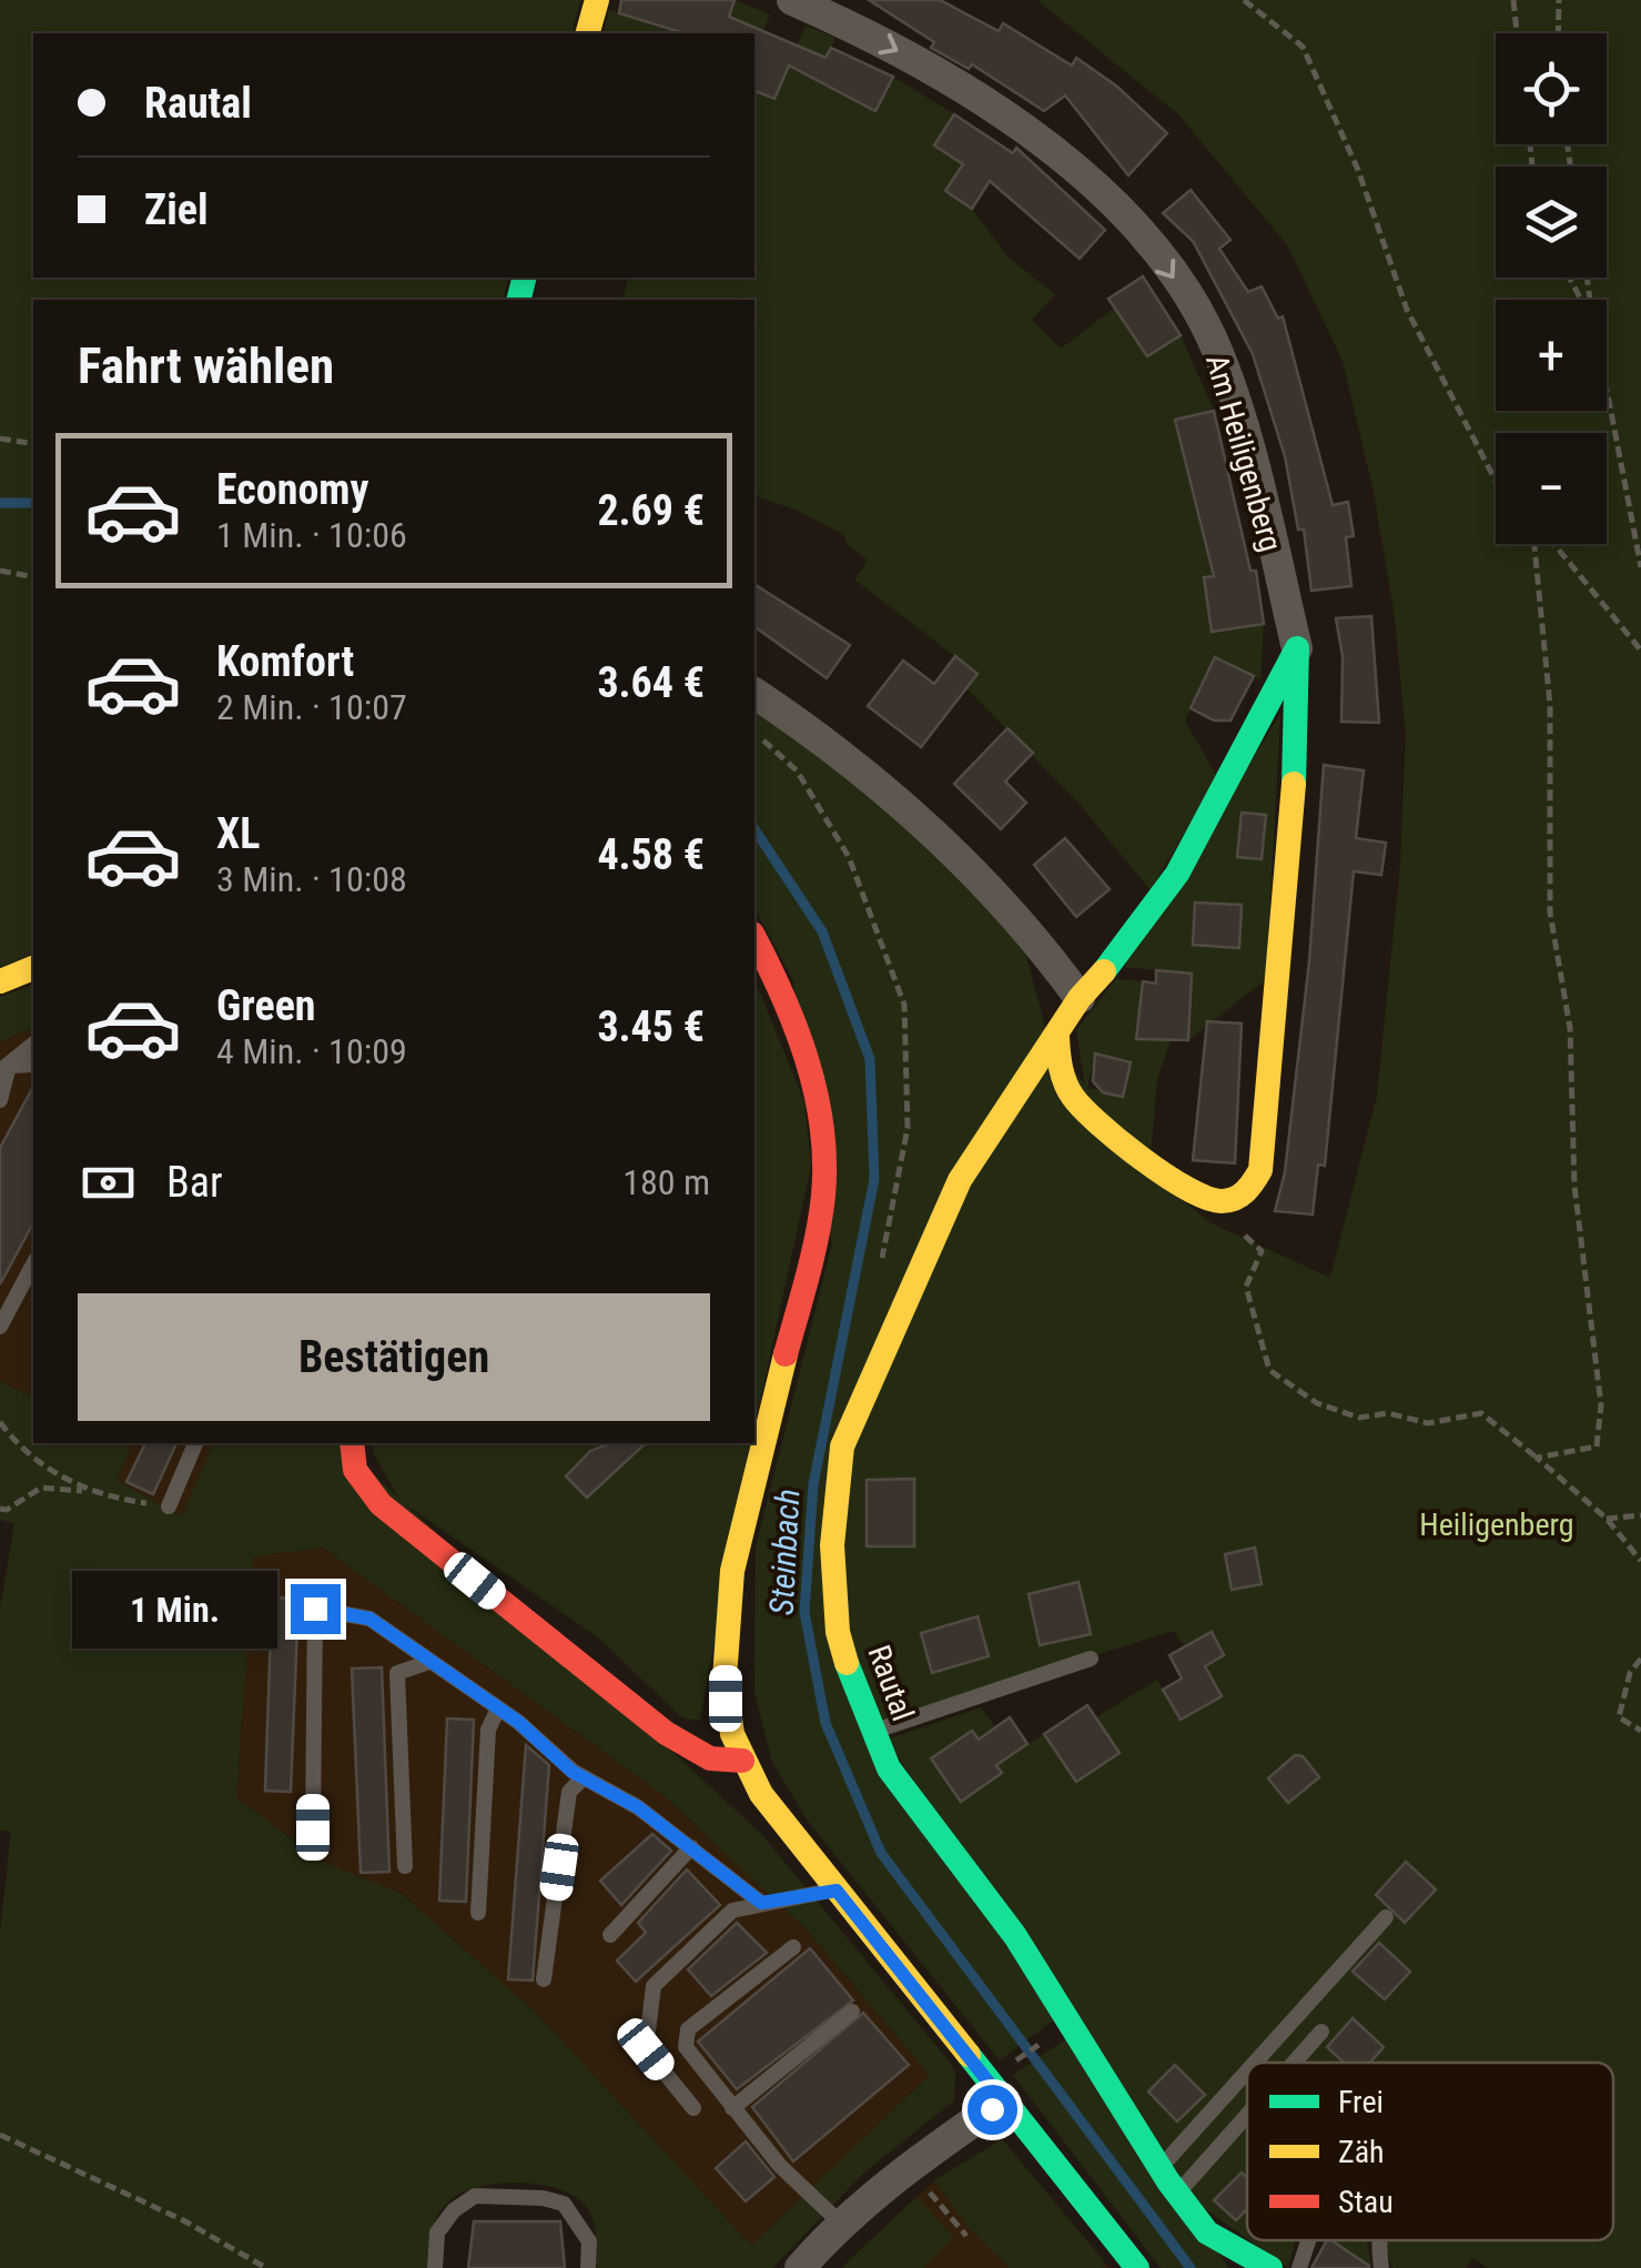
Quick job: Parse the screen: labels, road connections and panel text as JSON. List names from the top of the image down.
{
  "streets": {
    "street": ["Am Heiligenberg", "Rautal"]
  },
  "one_way": ["Am Heiligenberg"],
  "water": ["Steinbach"],
  "parks": ["Heiligenberg"],
  "legend": ["Frei", "Zäh", "Stau"],
  "page": {
    "map_buttons": ["+", "−"],
    "banner": ["Rautal", "Ziel"],
    "heading": "Fahrt wählen",
    "list": [
      {
        "name": "Economy",
        "note": "1 Min. · 10:06",
        "value": "2.69 €"
      },
      {
        "name": "Komfort",
        "note": "2 Min. · 10:07",
        "value": "3.64 €"
      },
      {
        "name": "XL",
        "note": "3 Min. · 10:08",
        "value": "4.58 €"
      },
      {
        "name": "Green",
        "note": "4 Min. · 10:09",
        "value": "3.45 €"
      }
    ],
    "pay": ["Bar", "180 m"],
    "buttons": "Bestätigen",
    "bubble": "1 Min."
  }
}
